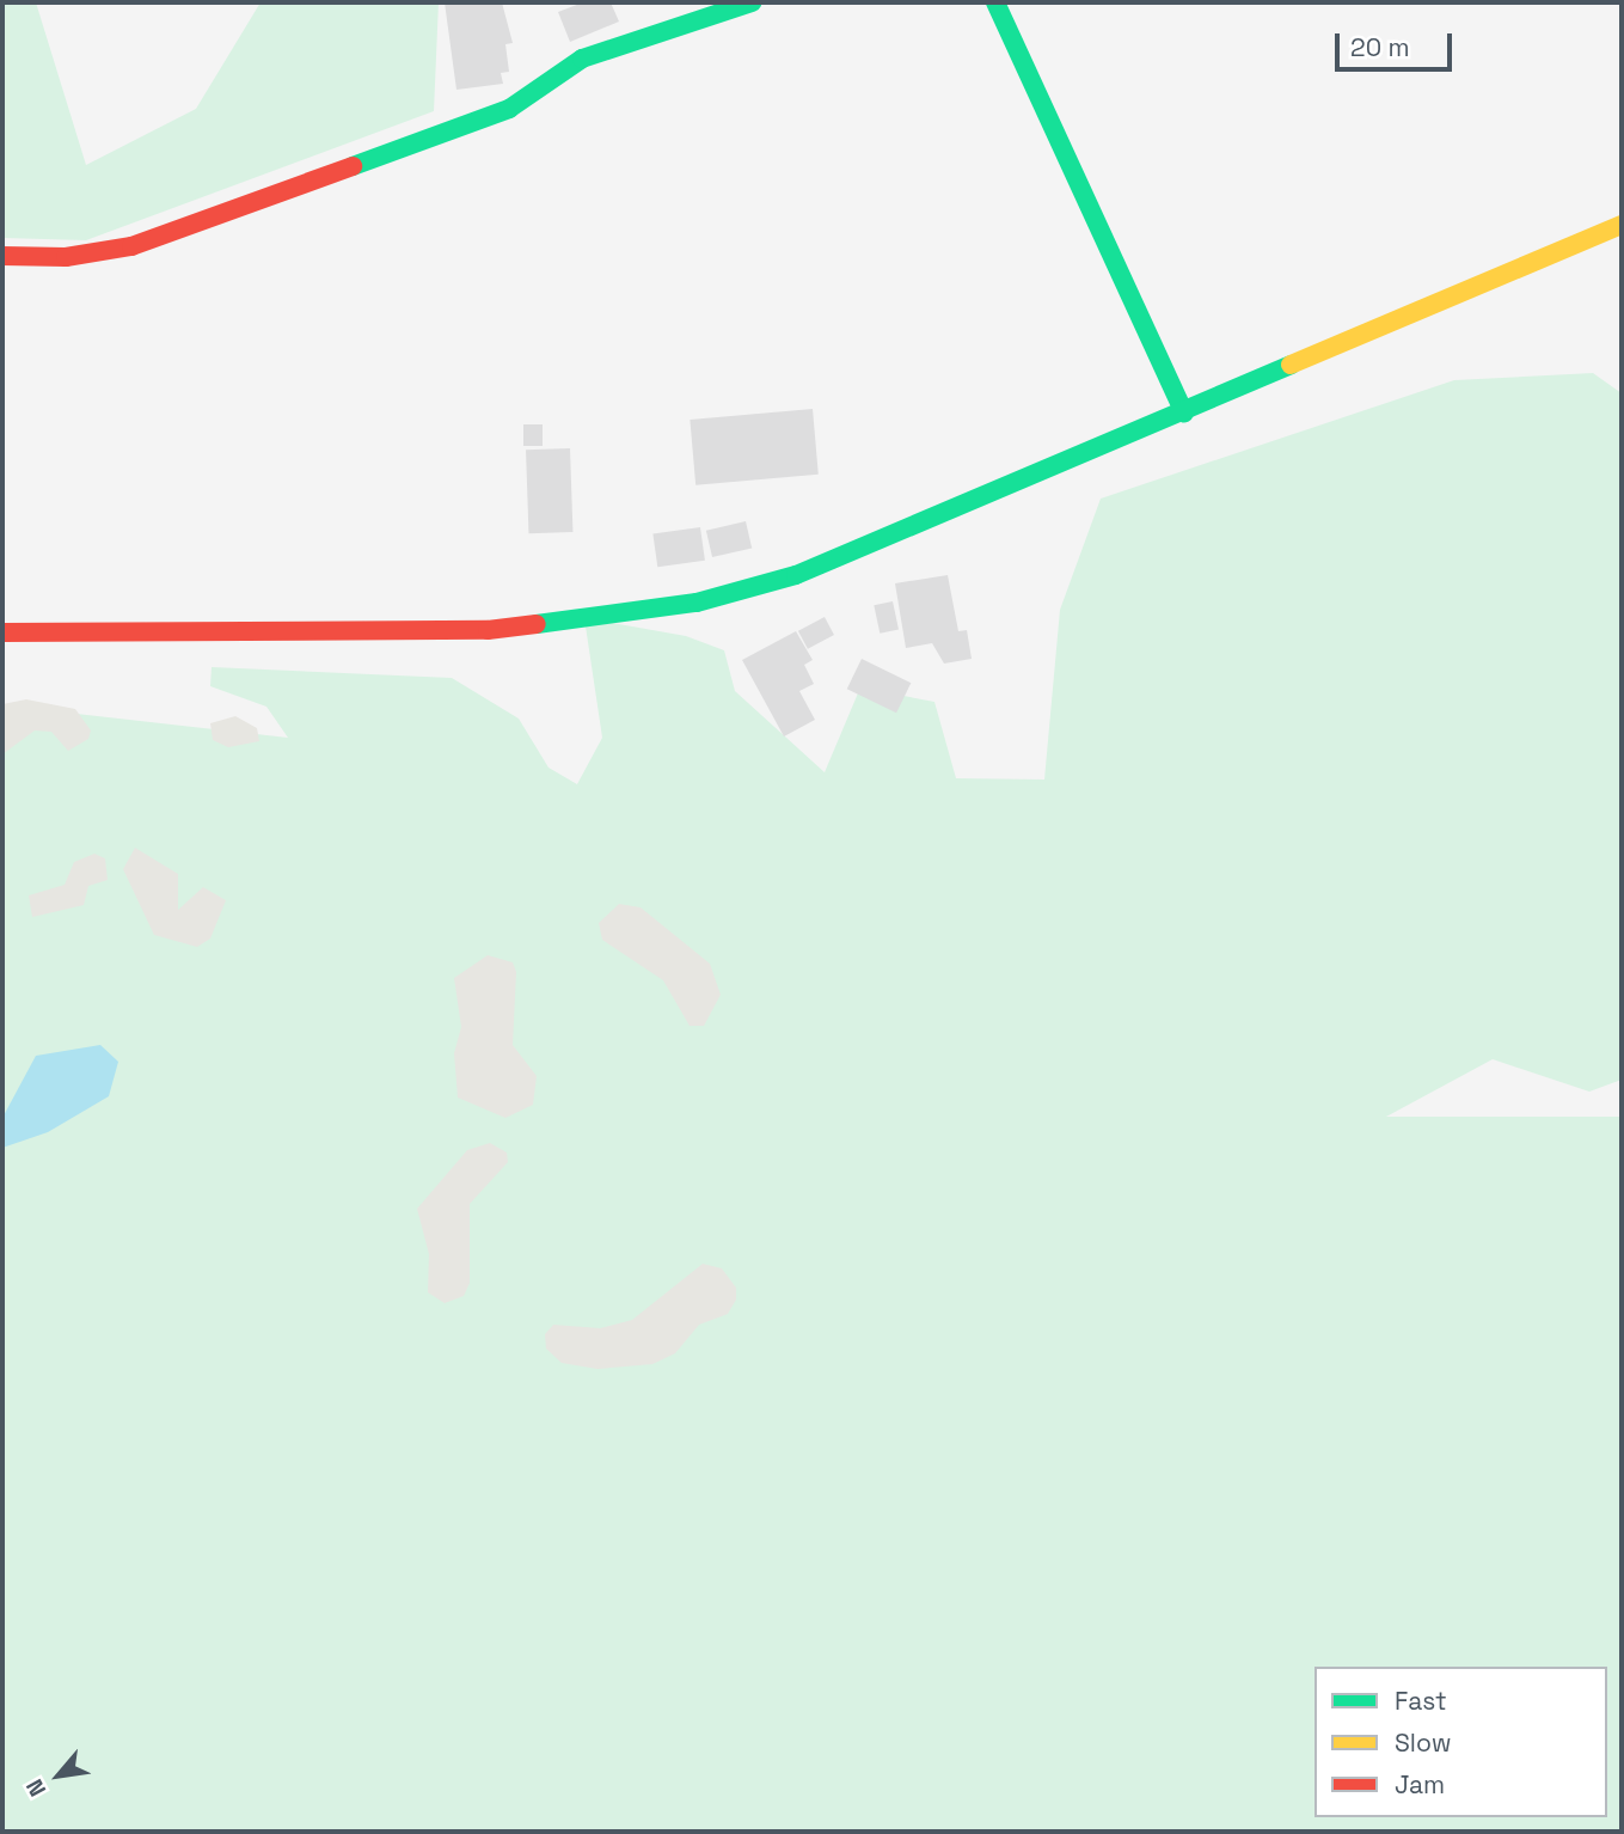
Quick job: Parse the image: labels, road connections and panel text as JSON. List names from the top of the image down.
{
  "legend": ["Fast", "Slow", "Jam"],
  "scale_bar": "20 m",
  "north": "bottom left"
}
